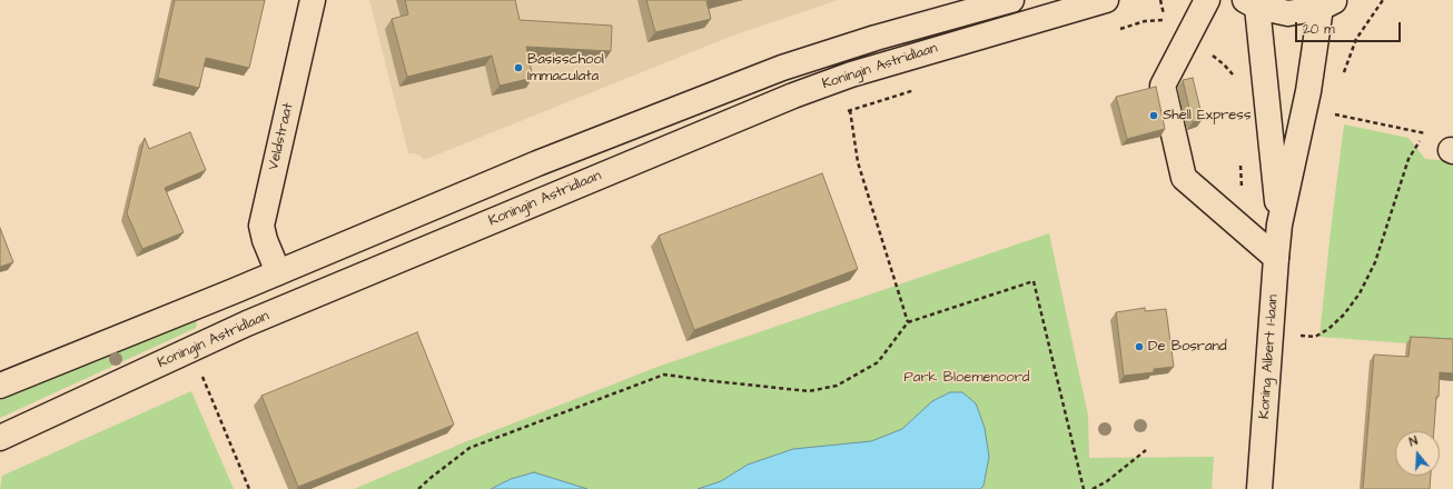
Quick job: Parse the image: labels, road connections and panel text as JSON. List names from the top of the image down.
{
  "streets": {
    "main road": ["Koningin Astridlaan", "Veldstraat", "Koning Albert I-laan"]
  },
  "crossings": [
    ["Koningin Astridlaan", "Veldstraat"]
  ],
  "parks": ["Park Bloemenoord"],
  "places": ["Basisschool Immaculata", "Shell Express", "De Bosrand"],
  "scale_bar": "20 m",
  "north": "top"
}
